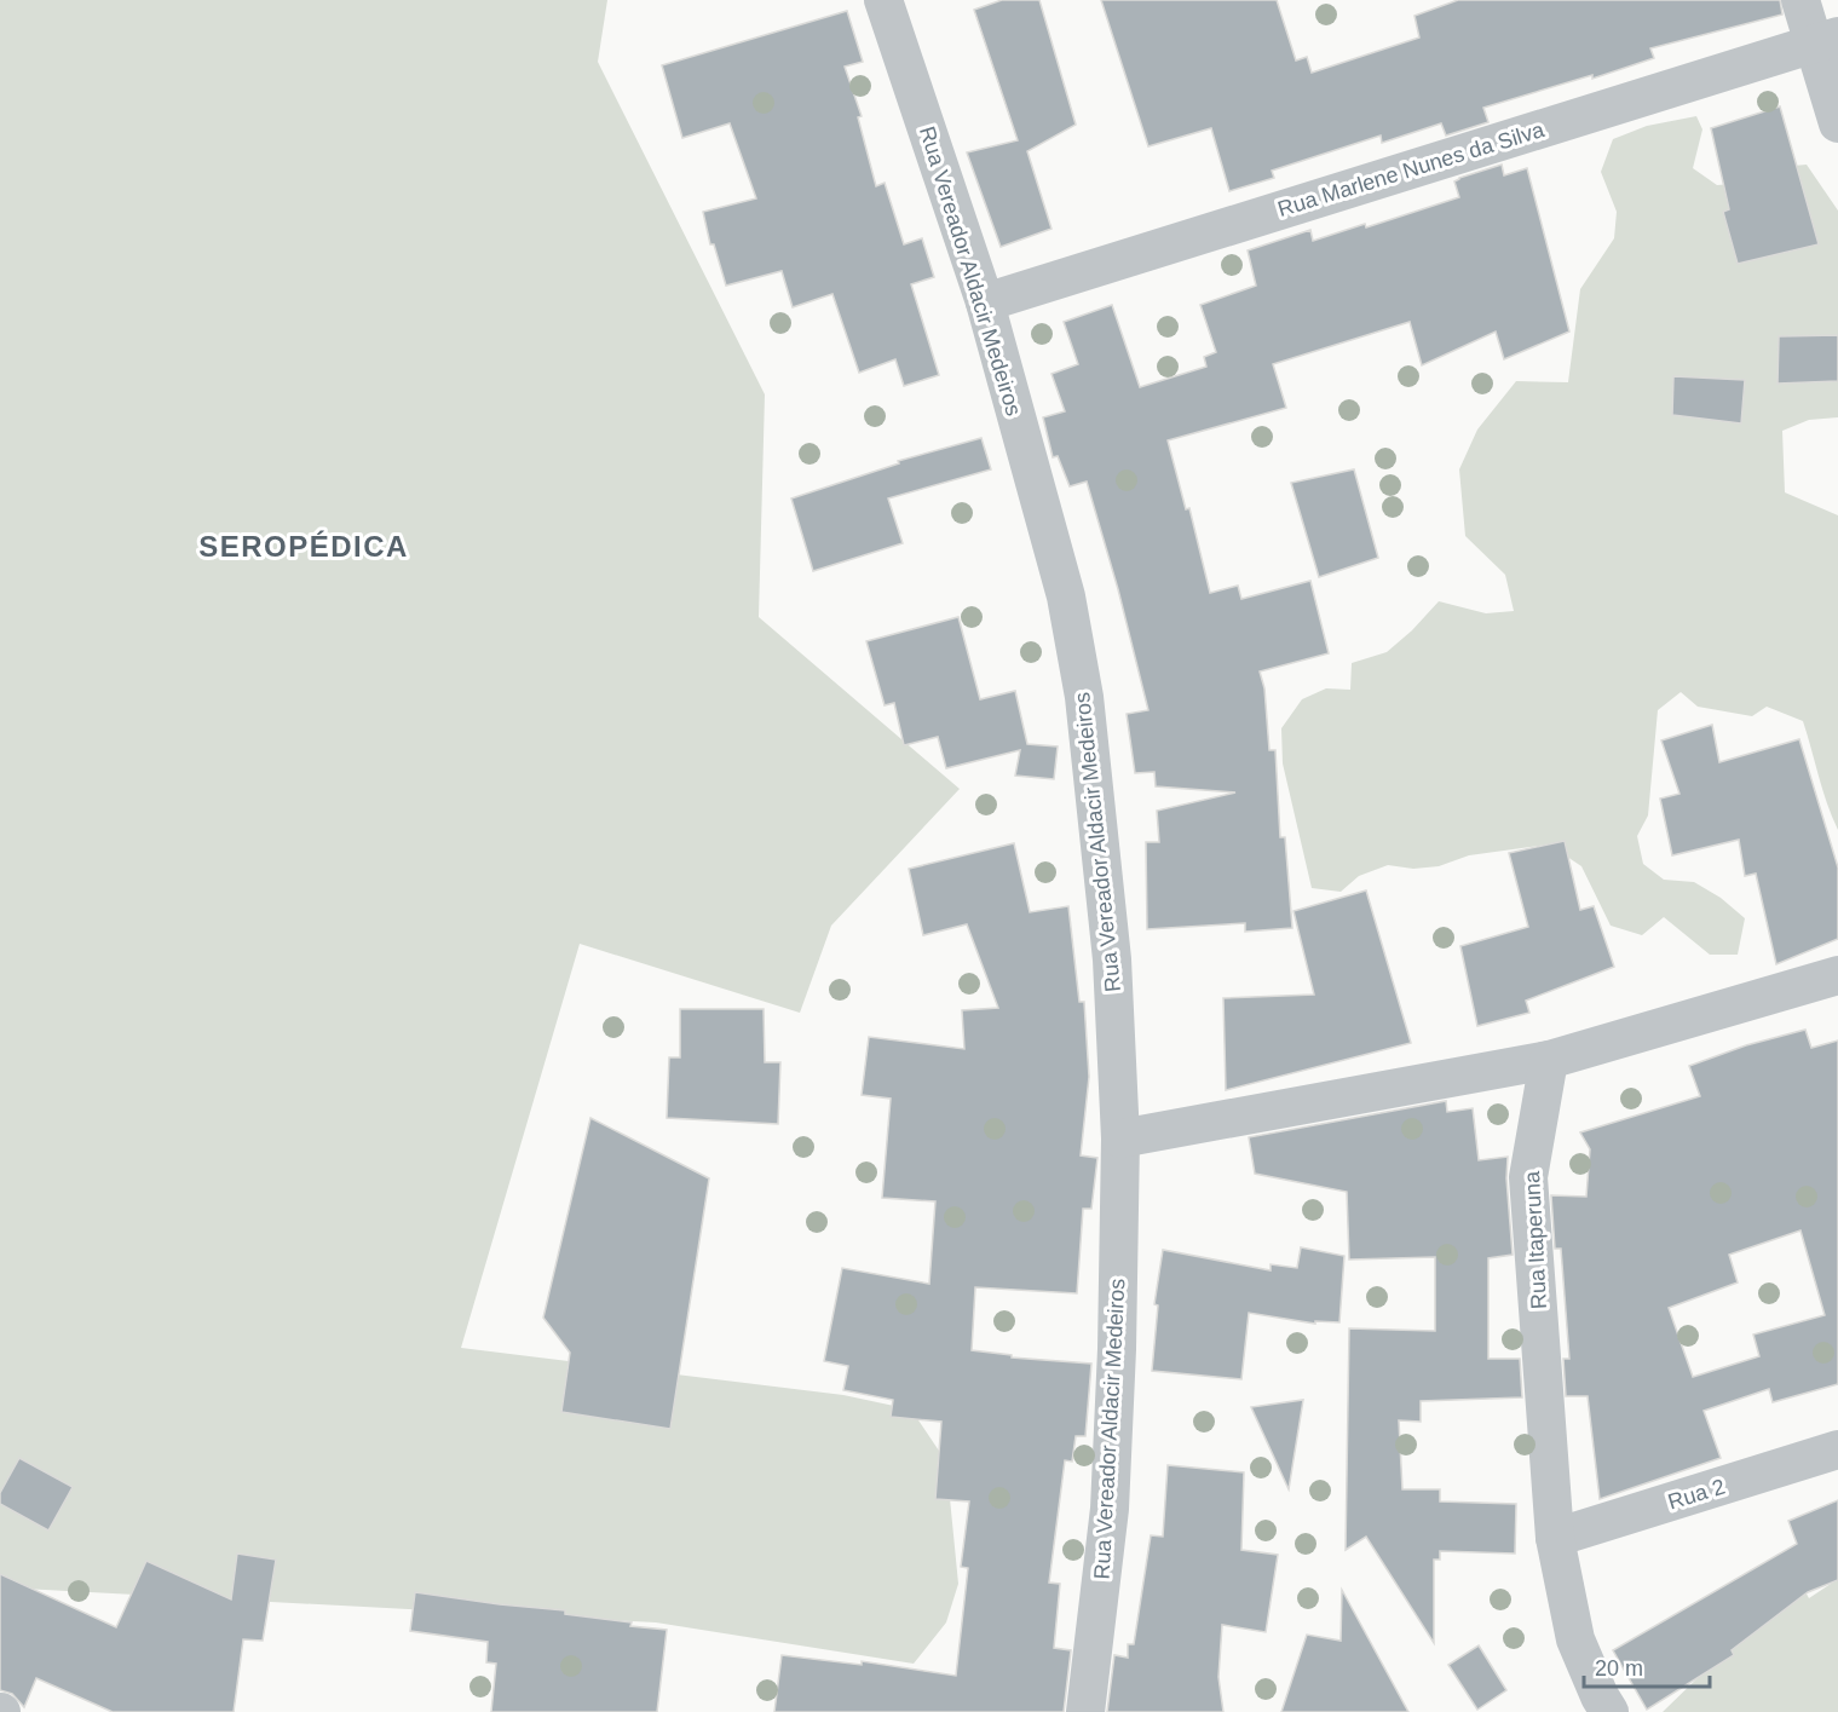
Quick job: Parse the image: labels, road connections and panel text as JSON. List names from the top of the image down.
{
  "streets": {
    "street": [
      "Rua Marlene Nunes da Silva",
      "Rua Vereador Aldacir Medeiros",
      "Rua Itaperuna",
      "Rua 2"
    ]
  },
  "crossings": [
    ["Rua Marlene Nunes da Silva", "Rua Vereador Aldacir Medeiros"],
    ["Rua Itaperuna", "Rua 2"]
  ],
  "districts": ["SEROPÉDICA"],
  "scale_bar": "20 m"
}
